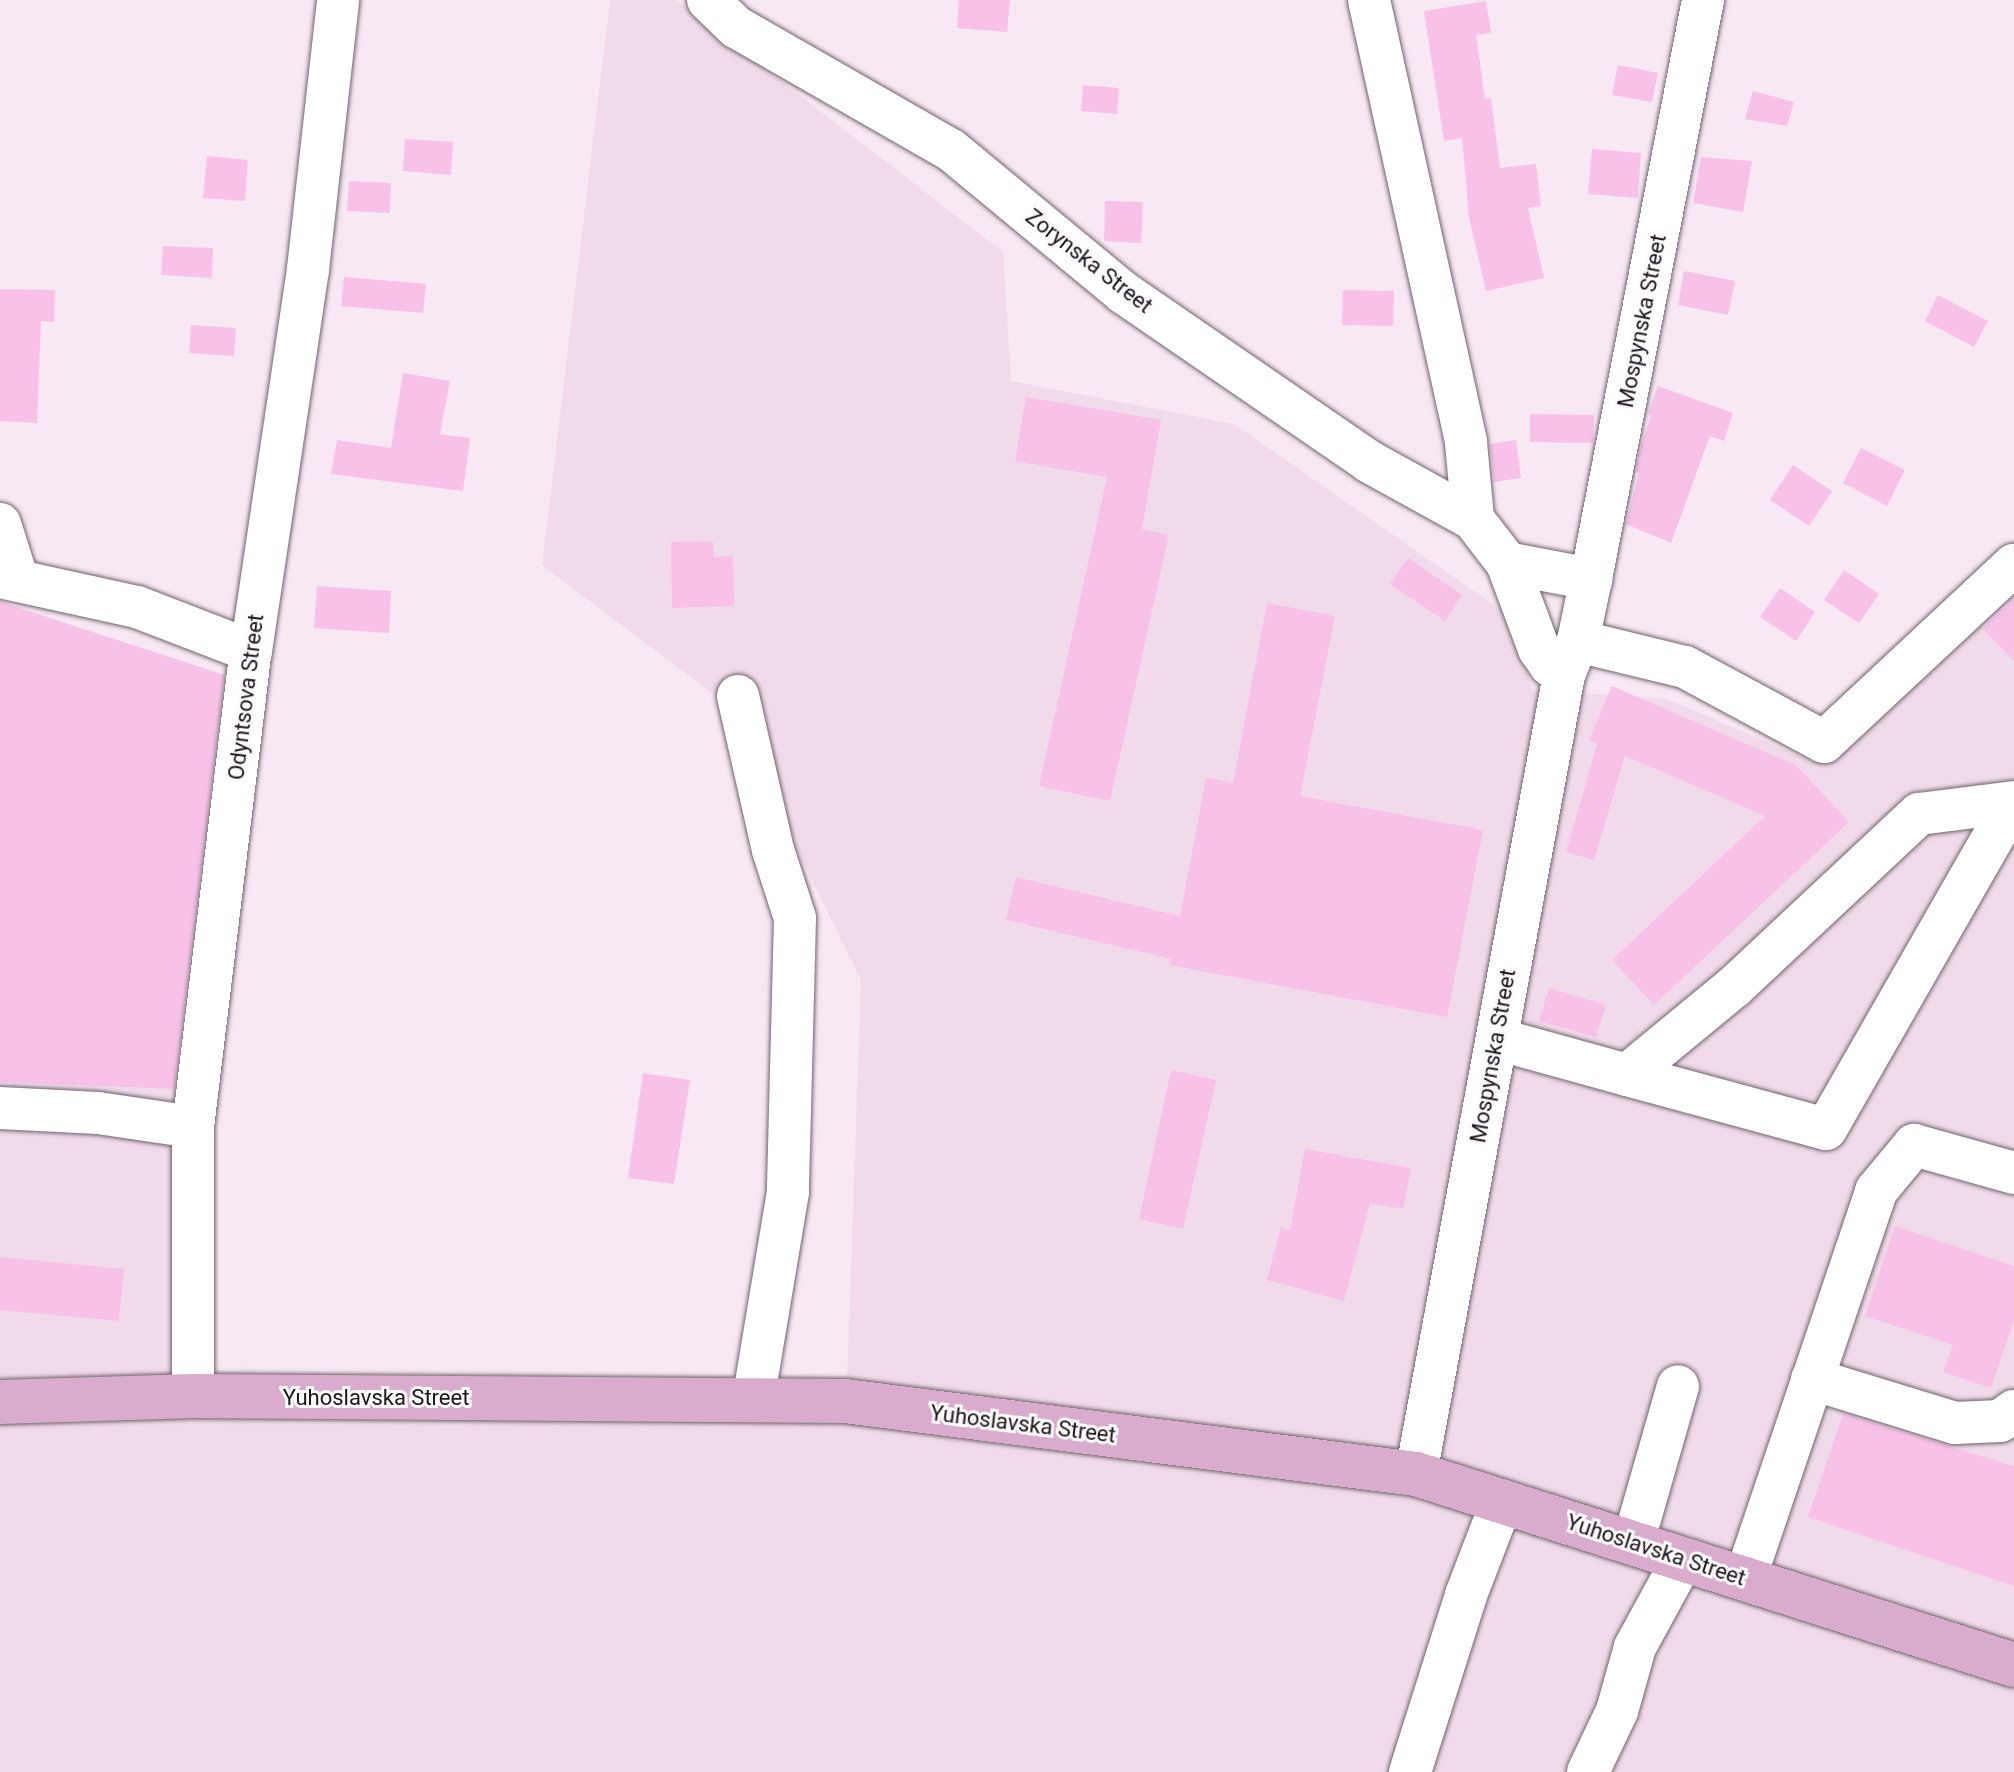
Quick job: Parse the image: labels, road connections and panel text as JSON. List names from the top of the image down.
{
  "streets": {
    "main road": ["Yuhoslavska Street"],
    "street": ["Zorynska Street", "Mospynska Street", "Odyntsova Street"]
  },
  "crossings": [
    ["Zorynska Street", "Mospynska Street"],
    ["Mospynska Street", "Yuhoslavska Street"],
    ["Odyntsova Street", "Yuhoslavska Street"]
  ]
}
